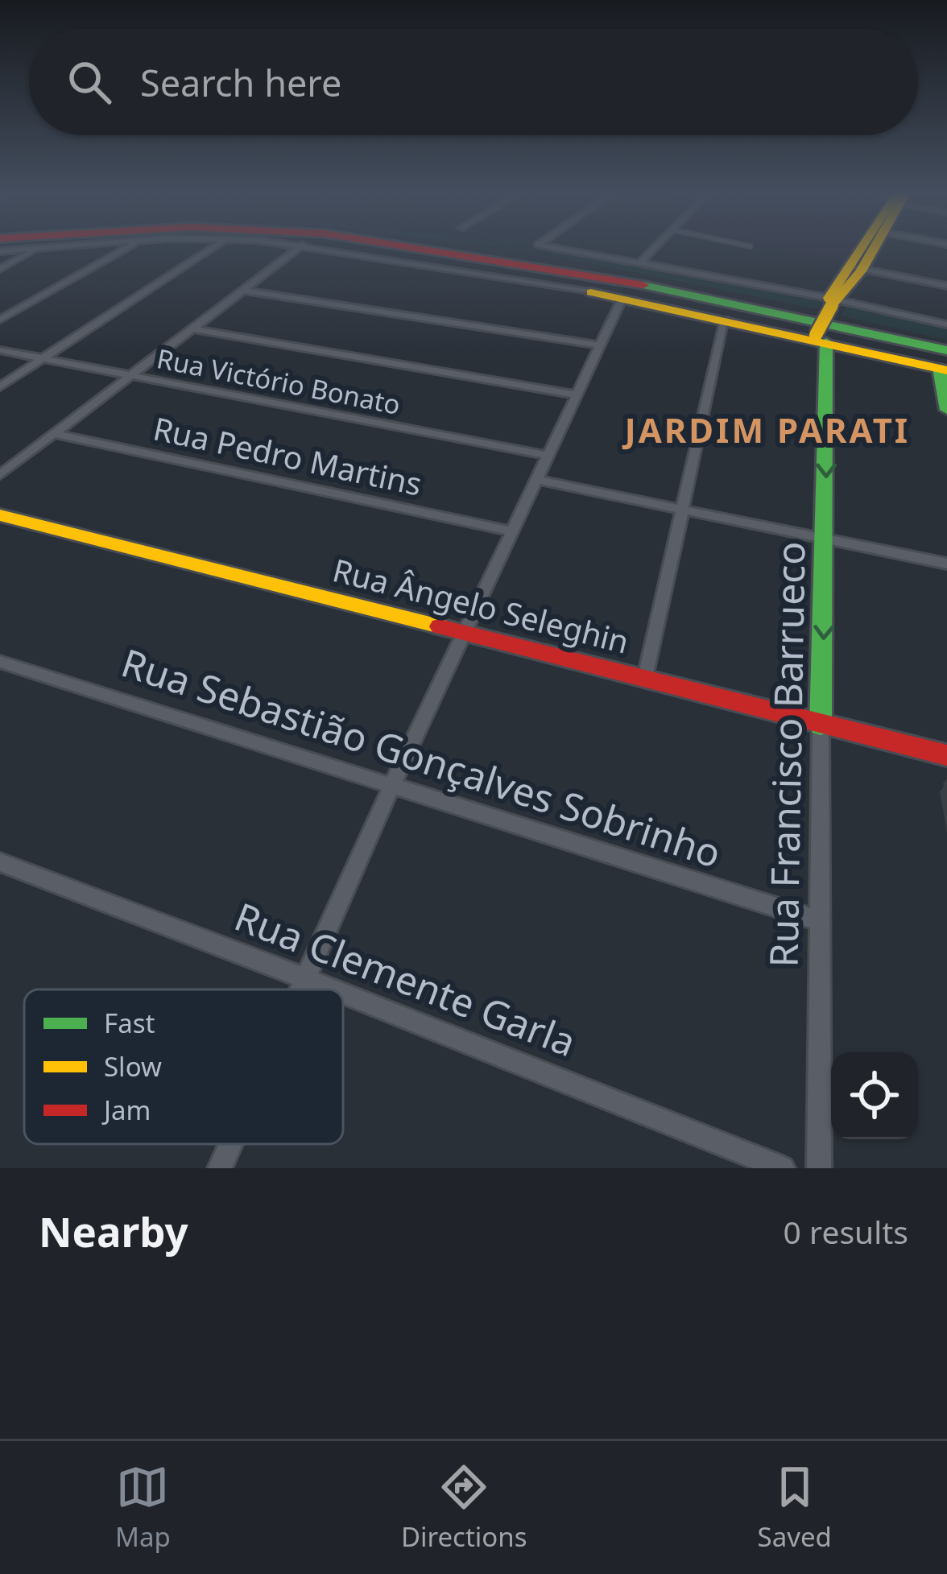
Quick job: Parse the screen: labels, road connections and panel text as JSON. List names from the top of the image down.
{
  "streets": {
    "main road": ["Rua Ângelo Seleghin", "Rua Francisco Barrueco"],
    "street": [
      "Rua Victório Bonato",
      "Rua Pedro Martins",
      "Rua Sebastião Gonçalves Sobrinho",
      "Rua Clemente Garla"
    ]
  },
  "crossings": [
    ["Rua Ângelo Seleghin", "Rua Francisco Barrueco"],
    ["Rua Francisco Barrueco", "Rua Sebastião Gonçalves Sobrinho"]
  ],
  "one_way": ["Rua Francisco Barrueco"],
  "districts": ["JARDIM PARATI"],
  "legend": ["Fast", "Slow", "Jam"],
  "page": {
    "search": "Search here",
    "heading": ["Nearby", "0 results"],
    "nav": ["Map", "Directions", "Saved"]
  }
}
